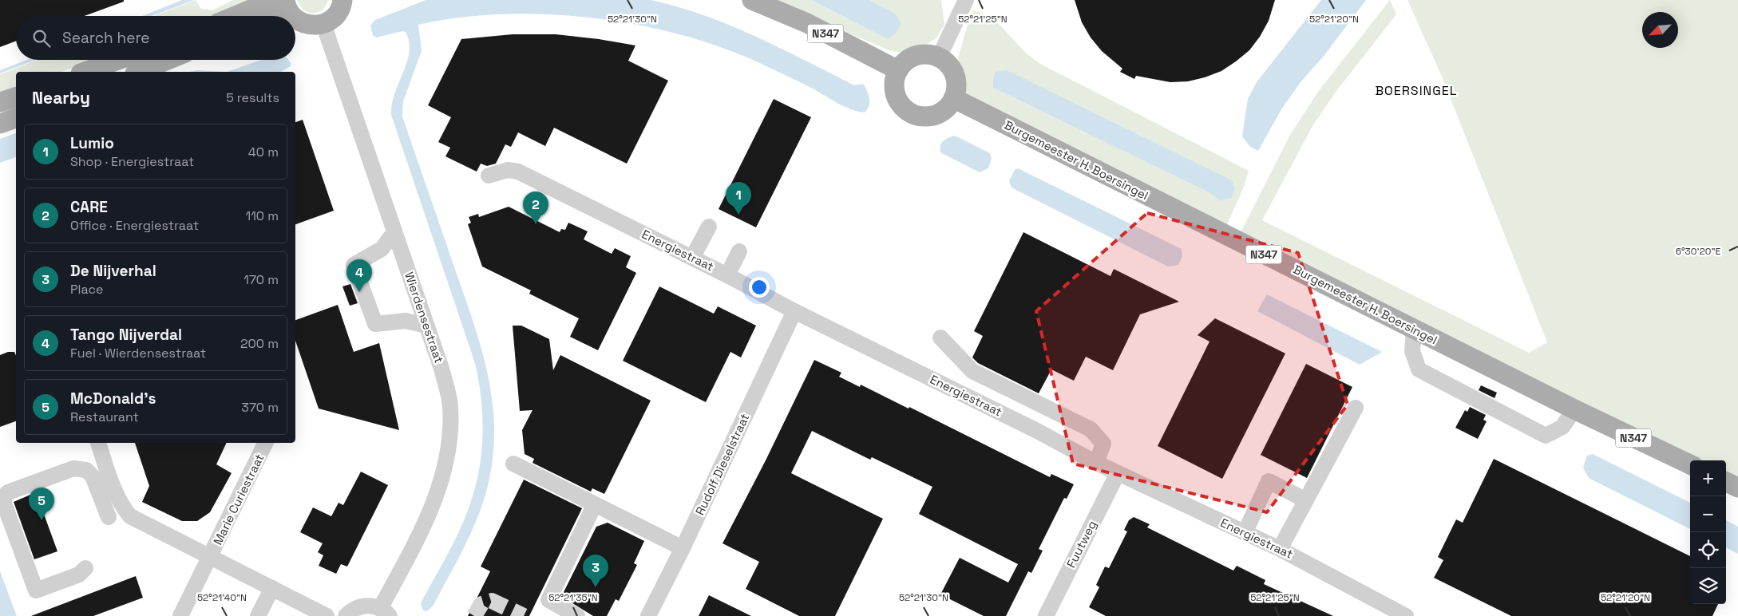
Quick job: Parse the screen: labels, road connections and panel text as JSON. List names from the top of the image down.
{
  "streets": {
    "main road": ["N347", "Burgemeester H. Boersingel"],
    "street": [
      "Energiestraat",
      "Wierdensestraat",
      "Rudolf Dieselstraat",
      "Marie Curiestraat",
      "Fuutweg"
    ]
  },
  "crossings": [
    ["N347", "Burgemeester H. Boersingel"],
    ["Energiestraat", "Rudolf Dieselstraat"],
    ["Energiestraat", "Fuutweg"]
  ],
  "districts": ["BOERSINGEL"],
  "north": "bottom left",
  "page": {
    "search": "Search here",
    "heading": ["Nearby", "5 results"],
    "list": [
      {
        "mark": "1",
        "name": "Lumio",
        "note": "Shop · Energiestraat",
        "value": "40 m"
      },
      {
        "mark": "2",
        "name": "CARE",
        "note": "Office · Energiestraat",
        "value": "110 m"
      },
      {
        "mark": "3",
        "name": "De Nijverhal",
        "note": "Place",
        "value": "170 m"
      },
      {
        "mark": "4",
        "name": "Tango Nijverdal",
        "note": "Fuel · Wierdensestraat",
        "value": "200 m"
      },
      {
        "mark": "5",
        "name": "McDonald's",
        "note": "Restaurant",
        "value": "370 m"
      }
    ],
    "pins": [
      "1",
      "2",
      "4",
      "5",
      "3"
    ],
    "map_buttons": ["+", "−"]
  },
  "coordinates": [
    "52°21'30\"N",
    "52°21'25\"N",
    "52°21'20\"N",
    "6°30'20\"E",
    "52°21'40\"N",
    "52°21'35\"N"
  ]
}
